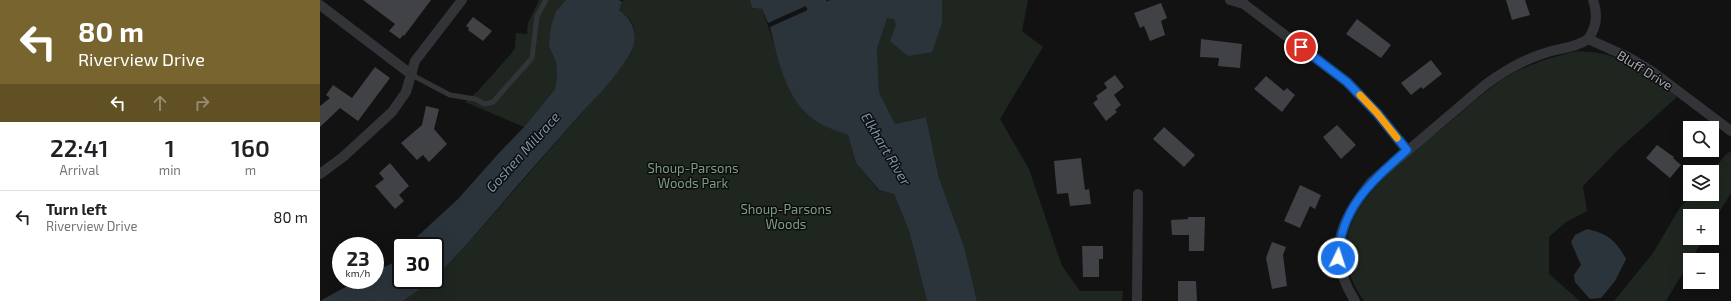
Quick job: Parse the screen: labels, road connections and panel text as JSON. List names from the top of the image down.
{
  "streets": {
    "street": ["Bluff Drive"]
  },
  "water": ["Elkhart River", "Goshen Millrace"],
  "parks": ["Shoup-Parsons Woods Park", "Shoup-Parsons Woods"],
  "page": {
    "turn": ["80 m", "Riverview Drive"],
    "map_buttons": ["+", "−"],
    "eta": [
      "22:41",
      "Arrival",
      "1",
      "min",
      "160",
      "m"
    ],
    "list": [
      {
        "name": "Turn left",
        "note": "Riverview Drive",
        "value": "80 m"
      }
    ],
    "speed": "23 km/h",
    "limit": "30"
  }
}
